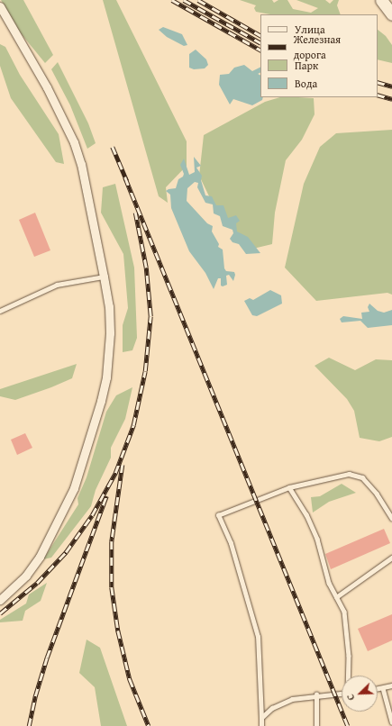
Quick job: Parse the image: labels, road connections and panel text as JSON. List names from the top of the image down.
{
  "legend": [
    "Улица",
    "Железная дорога",
    "Парк",
    "Вода"
  ],
  "north": "bottom left"
}
